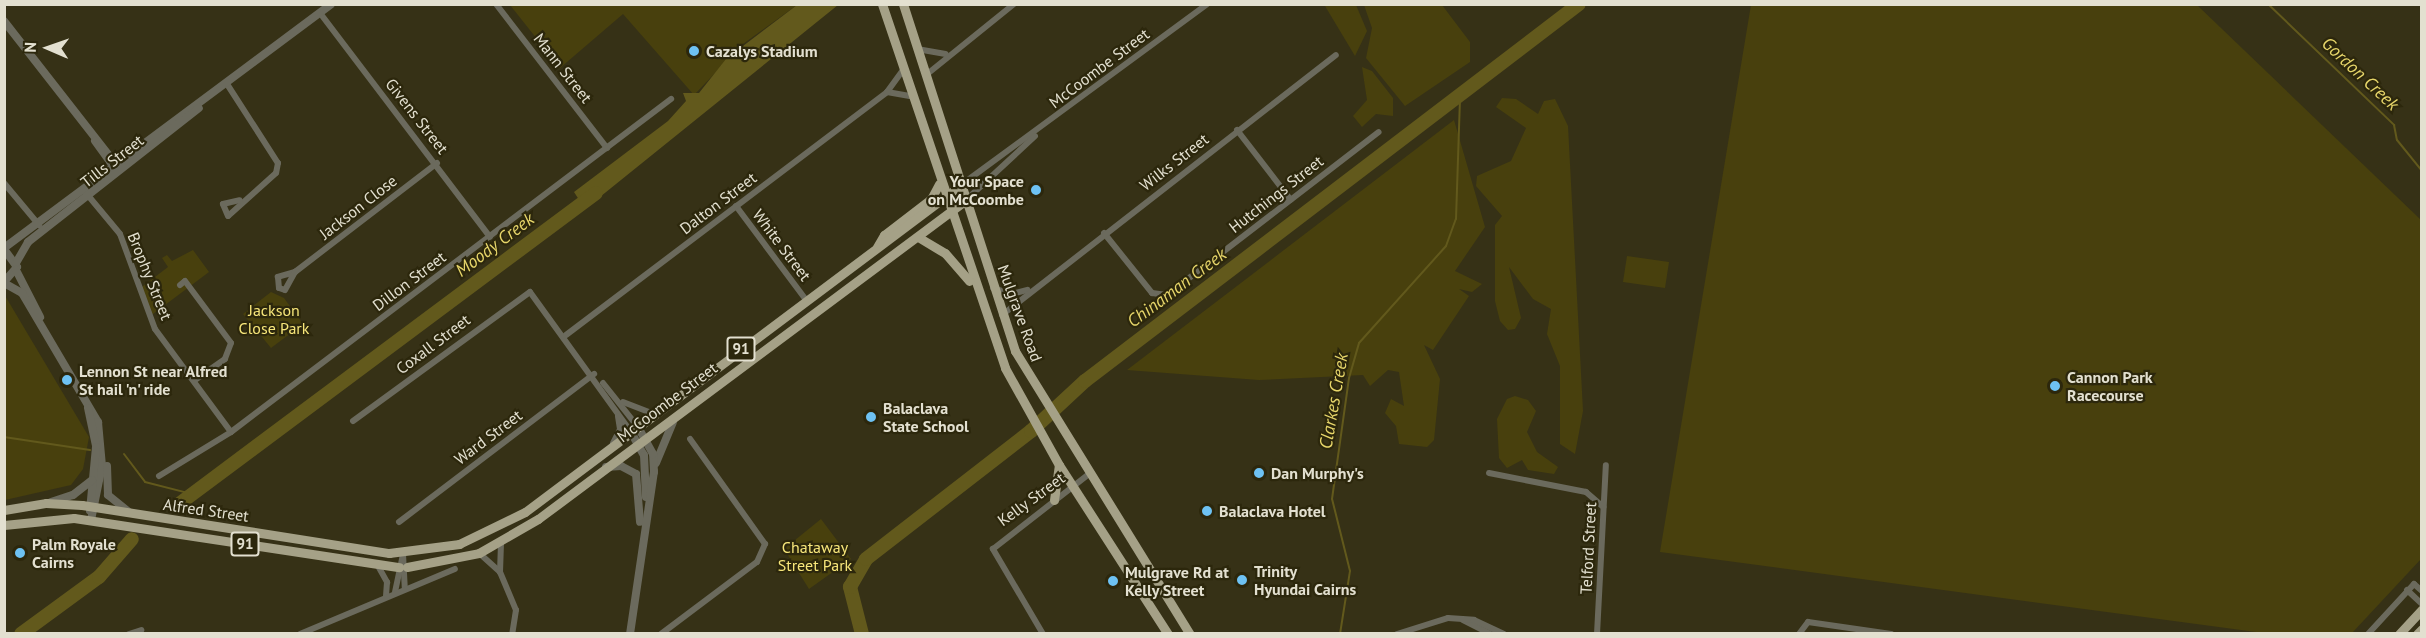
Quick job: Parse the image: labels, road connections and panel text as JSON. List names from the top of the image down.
{
  "streets": {
    "main road": [
      "McCoombe Street",
      "Mulgrave Road",
      "91",
      "Alfred Street"
    ],
    "street": [
      "Mann Street",
      "Givens Street",
      "Tills Street",
      "Wilks Street",
      "Hutchings Street",
      "Dalton Street",
      "Jackson Close",
      "White Street",
      "Brophy Street",
      "Dillon Street",
      "Coxall Street",
      "Ward Street",
      "Kelly Street",
      "Telford Street"
    ]
  },
  "crossings": [
    ["Mann Street", "Dillon Street"],
    ["McCoombe Street", "White Street"],
    ["McCoombe Street", "Mulgrave Road"],
    ["McCoombe Street", "Alfred Street"],
    ["Givens Street", "Tills Street"],
    ["Givens Street", "Jackson Close"],
    ["Givens Street", "Dillon Street"],
    ["Tills Street", "Brophy Street"],
    ["Wilks Street", "Hutchings Street"],
    ["Wilks Street", "Mulgrave Road"],
    ["Dalton Street", "White Street"],
    ["Dalton Street", "Mulgrave Road"],
    ["Dalton Street", "Coxall Street"],
    ["Brophy Street", "Dillon Street"],
    ["Mulgrave Road", "Kelly Street"]
  ],
  "water": [
    "Gordon Creek",
    "Moody Creek",
    "Chinaman Creek",
    "Clarkes Creek"
  ],
  "parks": ["Jackson Close Park", "Chataway Street Park"],
  "places": [
    "Cazalys Stadium",
    "Your Space on McCoombe",
    "Lennon St near Alfred St hail 'n' ride",
    "Cannon Park Racecourse",
    "Balaclava State School",
    "Dan Murphy's",
    "Balaclava Hotel",
    "Palm Royale Cairns",
    "Trinity Hyundai Cairns",
    "Mulgrave Rd at Kelly Street"
  ],
  "north": "left"
}
